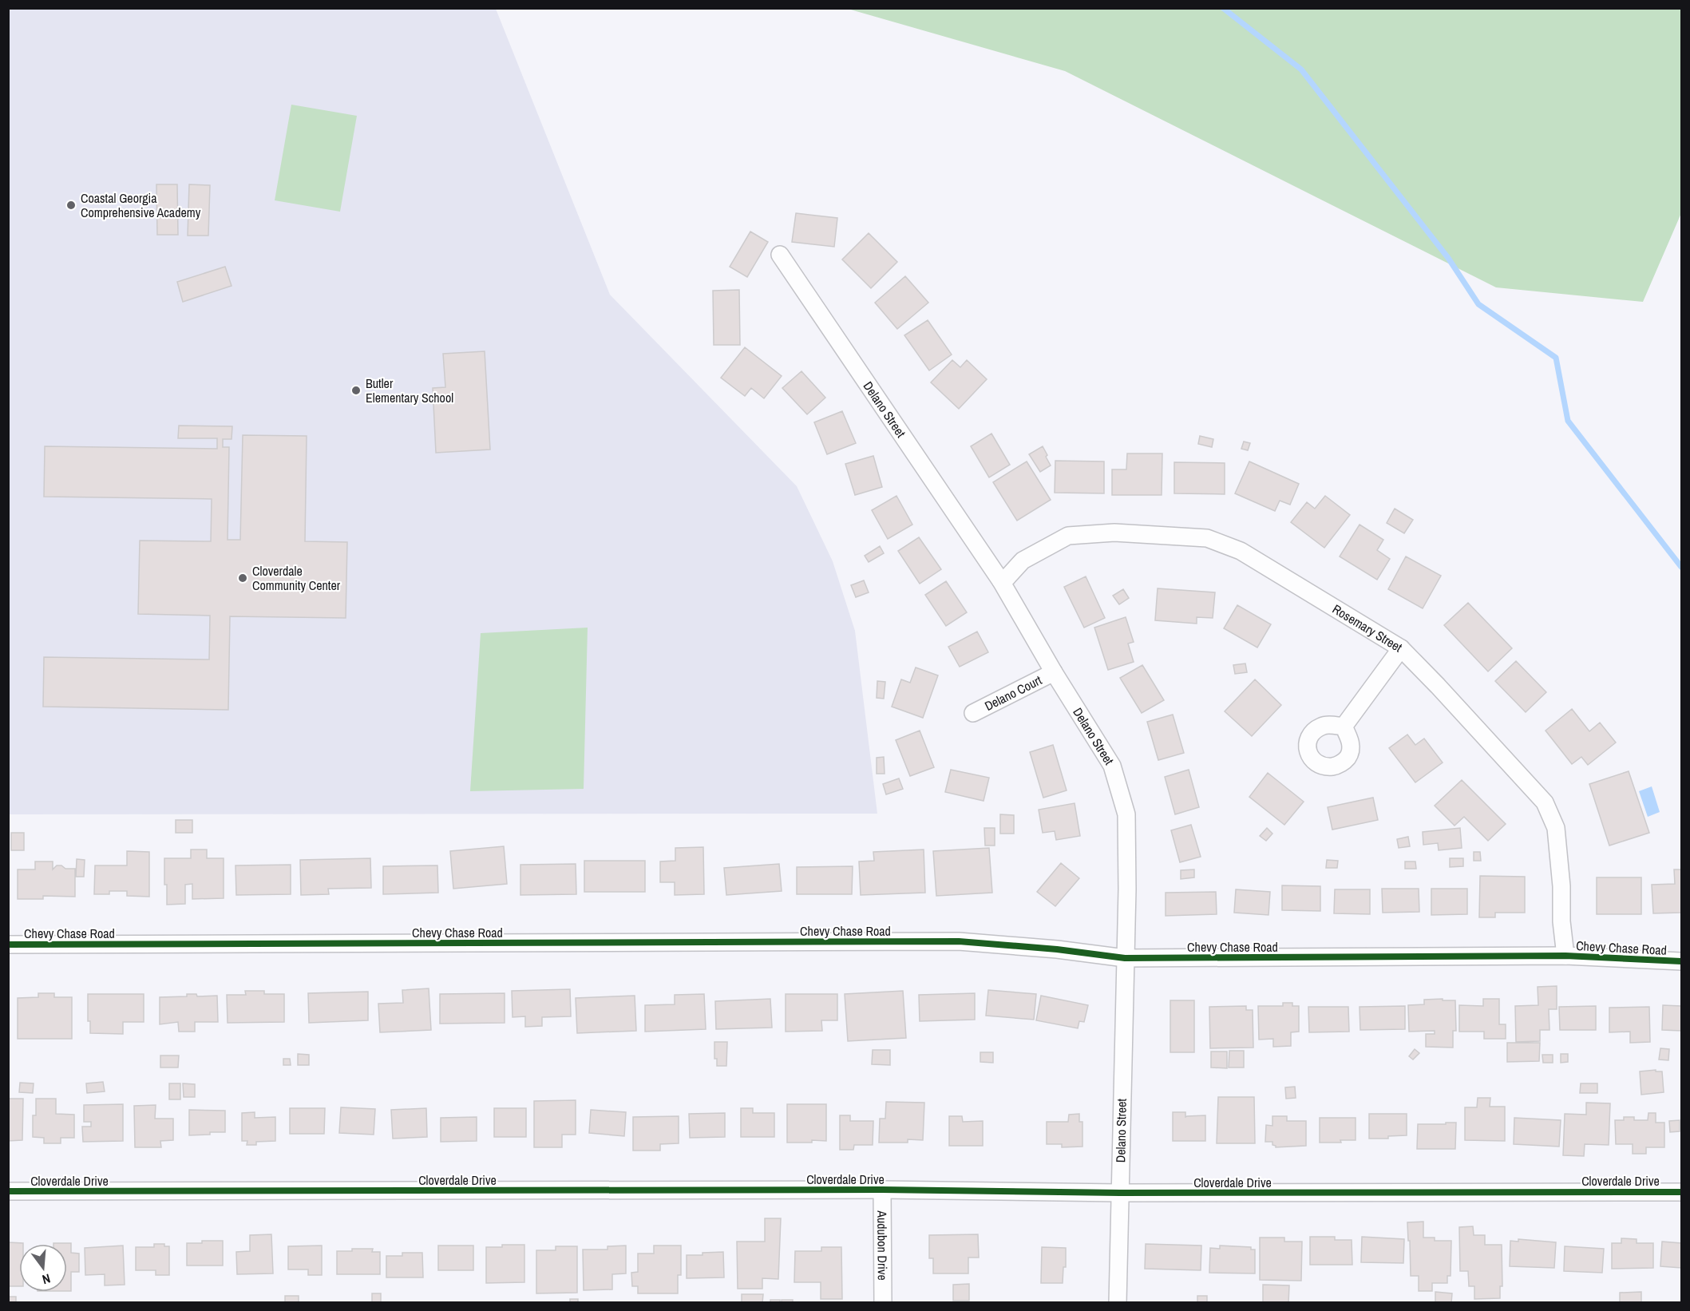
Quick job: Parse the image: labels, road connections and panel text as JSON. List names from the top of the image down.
{
  "streets": {
    "street": [
      "Delano Street",
      "Rosemary Street",
      "Delano Court",
      "Chevy Chase Road",
      "Cloverdale Drive",
      "Audubon Drive"
    ]
  },
  "crossings": [
    ["Delano Street", "Rosemary Street"],
    ["Delano Street", "Delano Court"],
    ["Delano Street", "Chevy Chase Road"],
    ["Delano Street", "Cloverdale Drive"],
    ["Rosemary Street", "Chevy Chase Road"],
    ["Cloverdale Drive", "Audubon Drive"]
  ],
  "places": ["Coastal Georgia Comprehensive Academy", "Butler Elementary School", "Cloverdale Community Center"],
  "north": "bottom"
}
